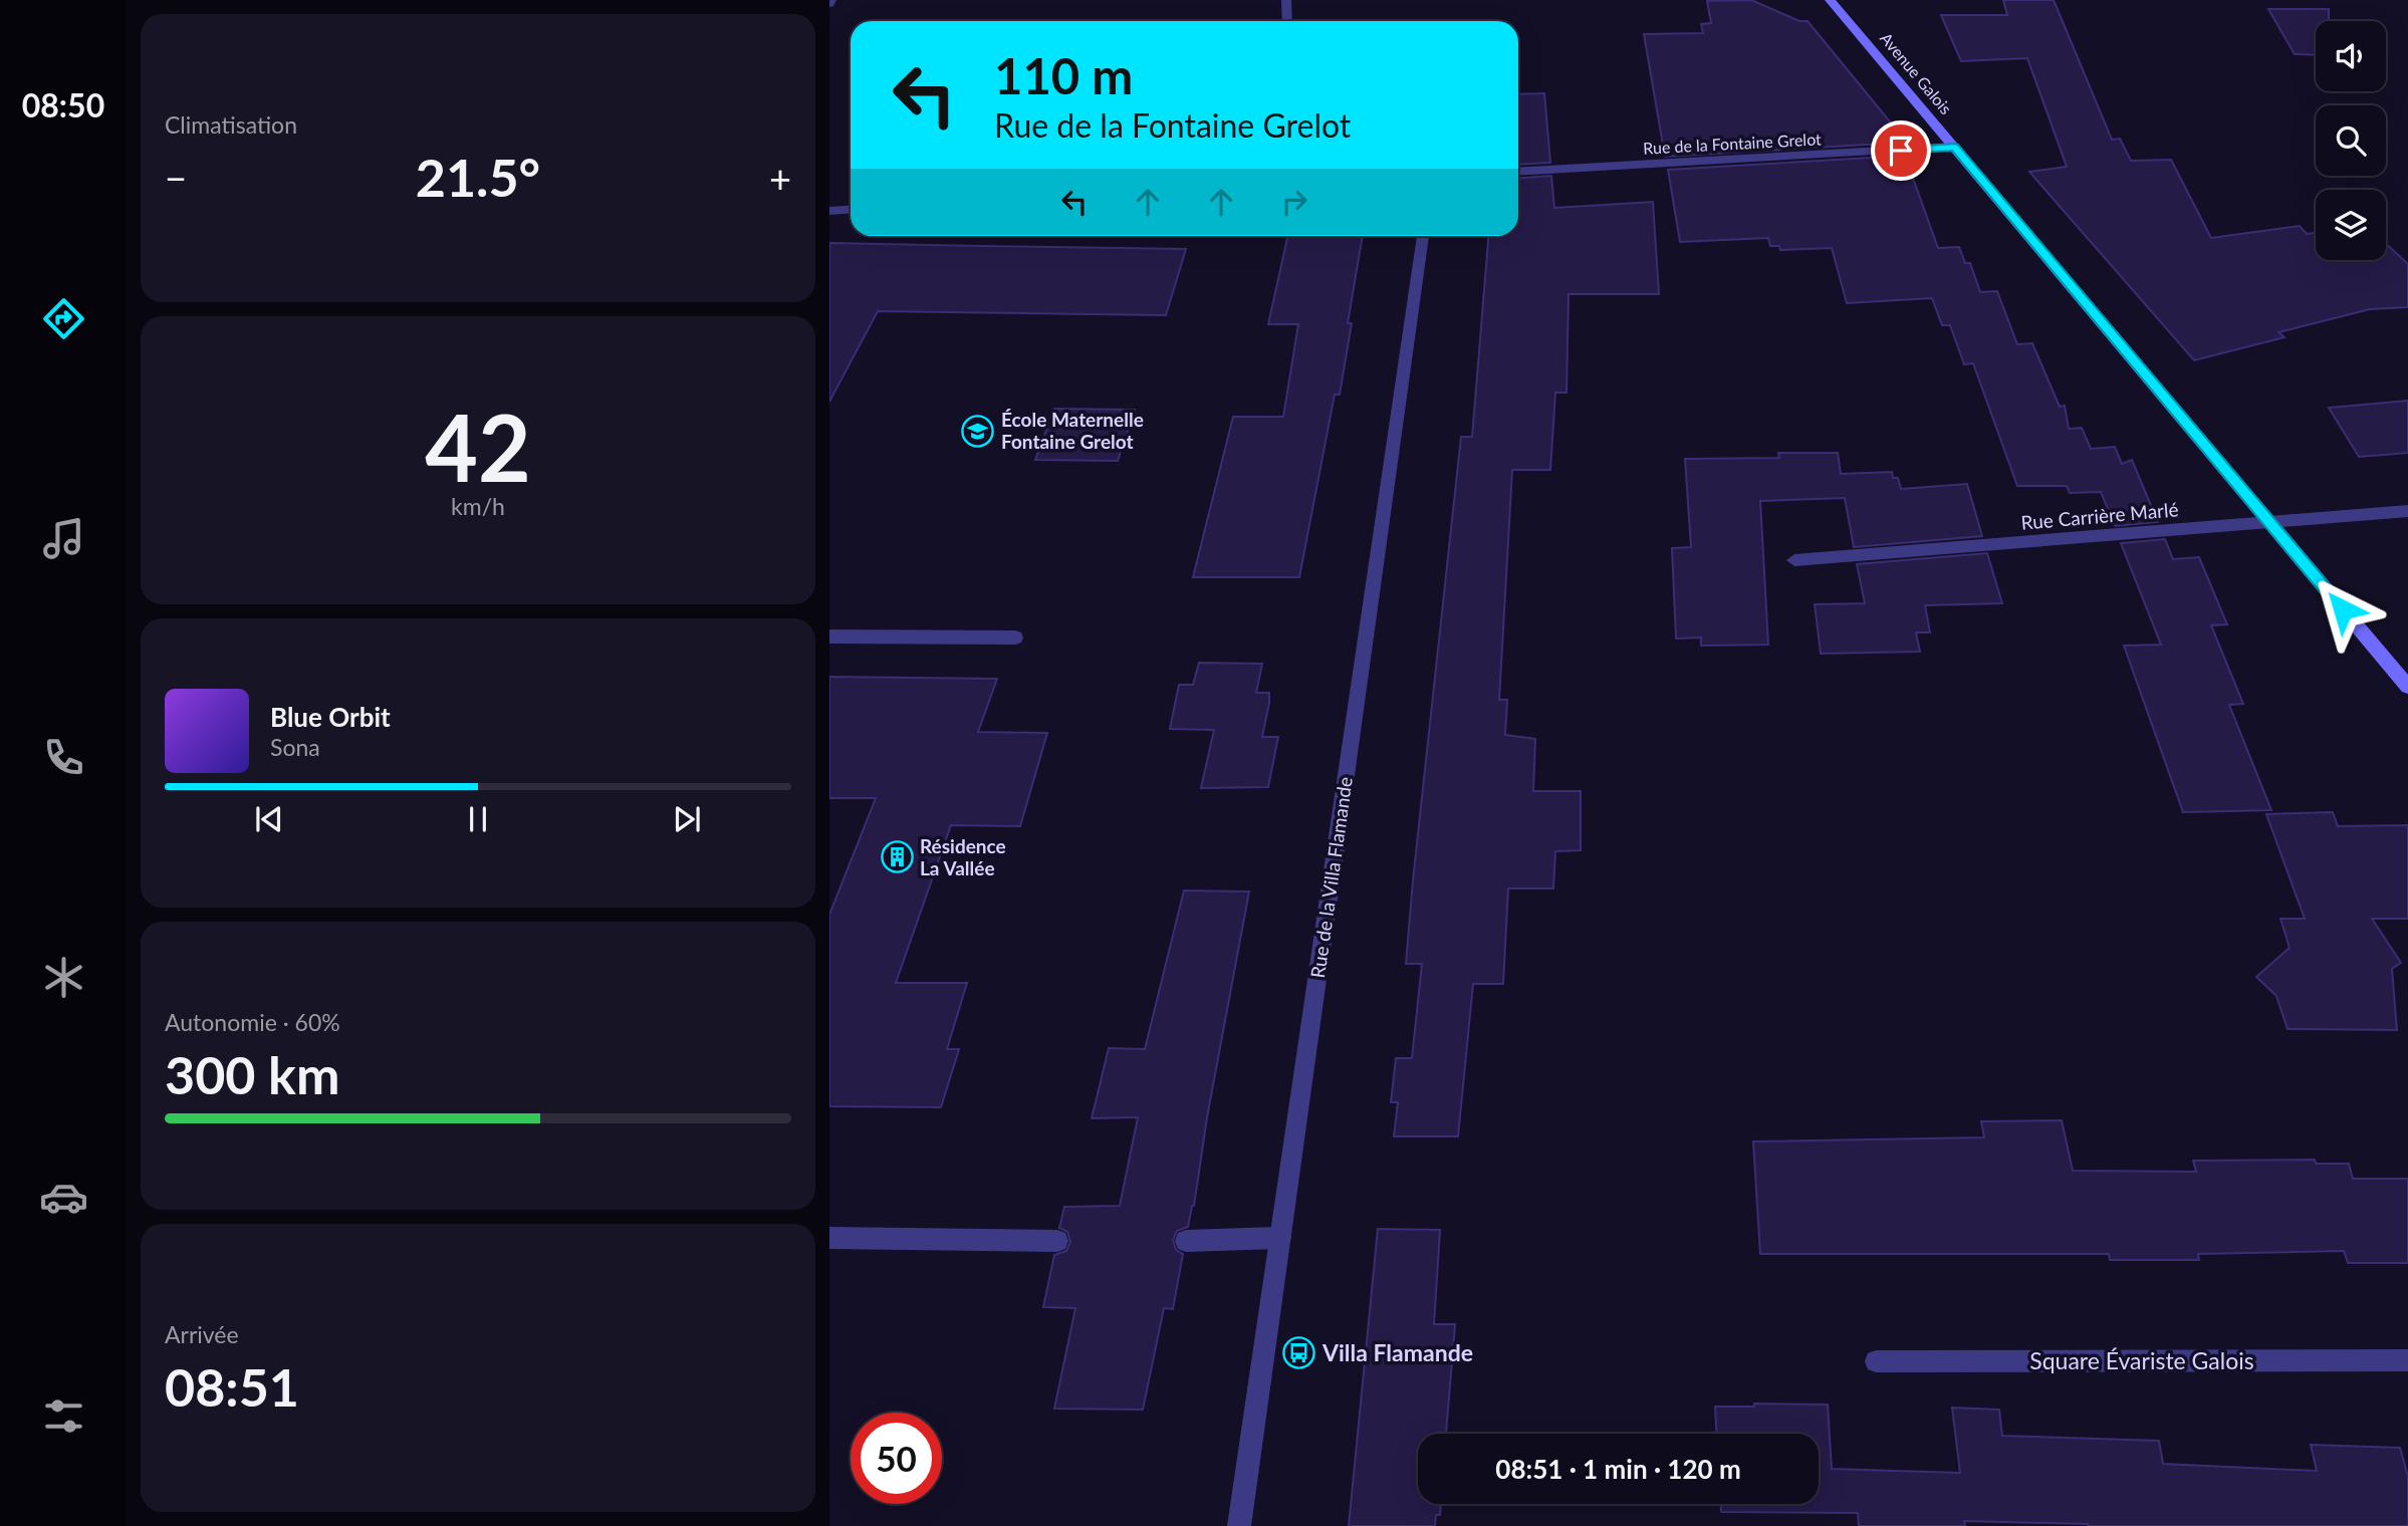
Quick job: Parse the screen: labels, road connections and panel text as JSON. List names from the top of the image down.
{
  "streets": {
    "main road": ["Avenue Galois"],
    "street": [
      "Rue de la Fontaine Grelot",
      "Rue Carrière Marlé",
      "Rue de la Villa Flamande",
      "Square Évariste Galois"
    ]
  },
  "crossings": [
    ["Avenue Galois", "Rue de la Fontaine Grelot"],
    ["Avenue Galois", "Rue Carrière Marlé"]
  ],
  "places": {
    "school or university": ["École Maternelle Fontaine Grelot"],
    "building": ["Résidence La Vallée"],
    "bus stop": ["Villa Flamande"]
  },
  "page": {
    "tabs": "08:50",
    "tile": [
      "Climatisation",
      ["42", "km/h"],
      ["Autonomie · 60%", "300 km"],
      ["Arrivée", "08:51"]
    ],
    "turn": ["110 m", "Rue de la Fontaine Grelot"],
    "heat": ["−", "21.5°", "+"],
    "song": ["Blue Orbit", "Sona"],
    "limit": "50",
    "trip": "08:51 · 1 min · 120 m"
  }
}
